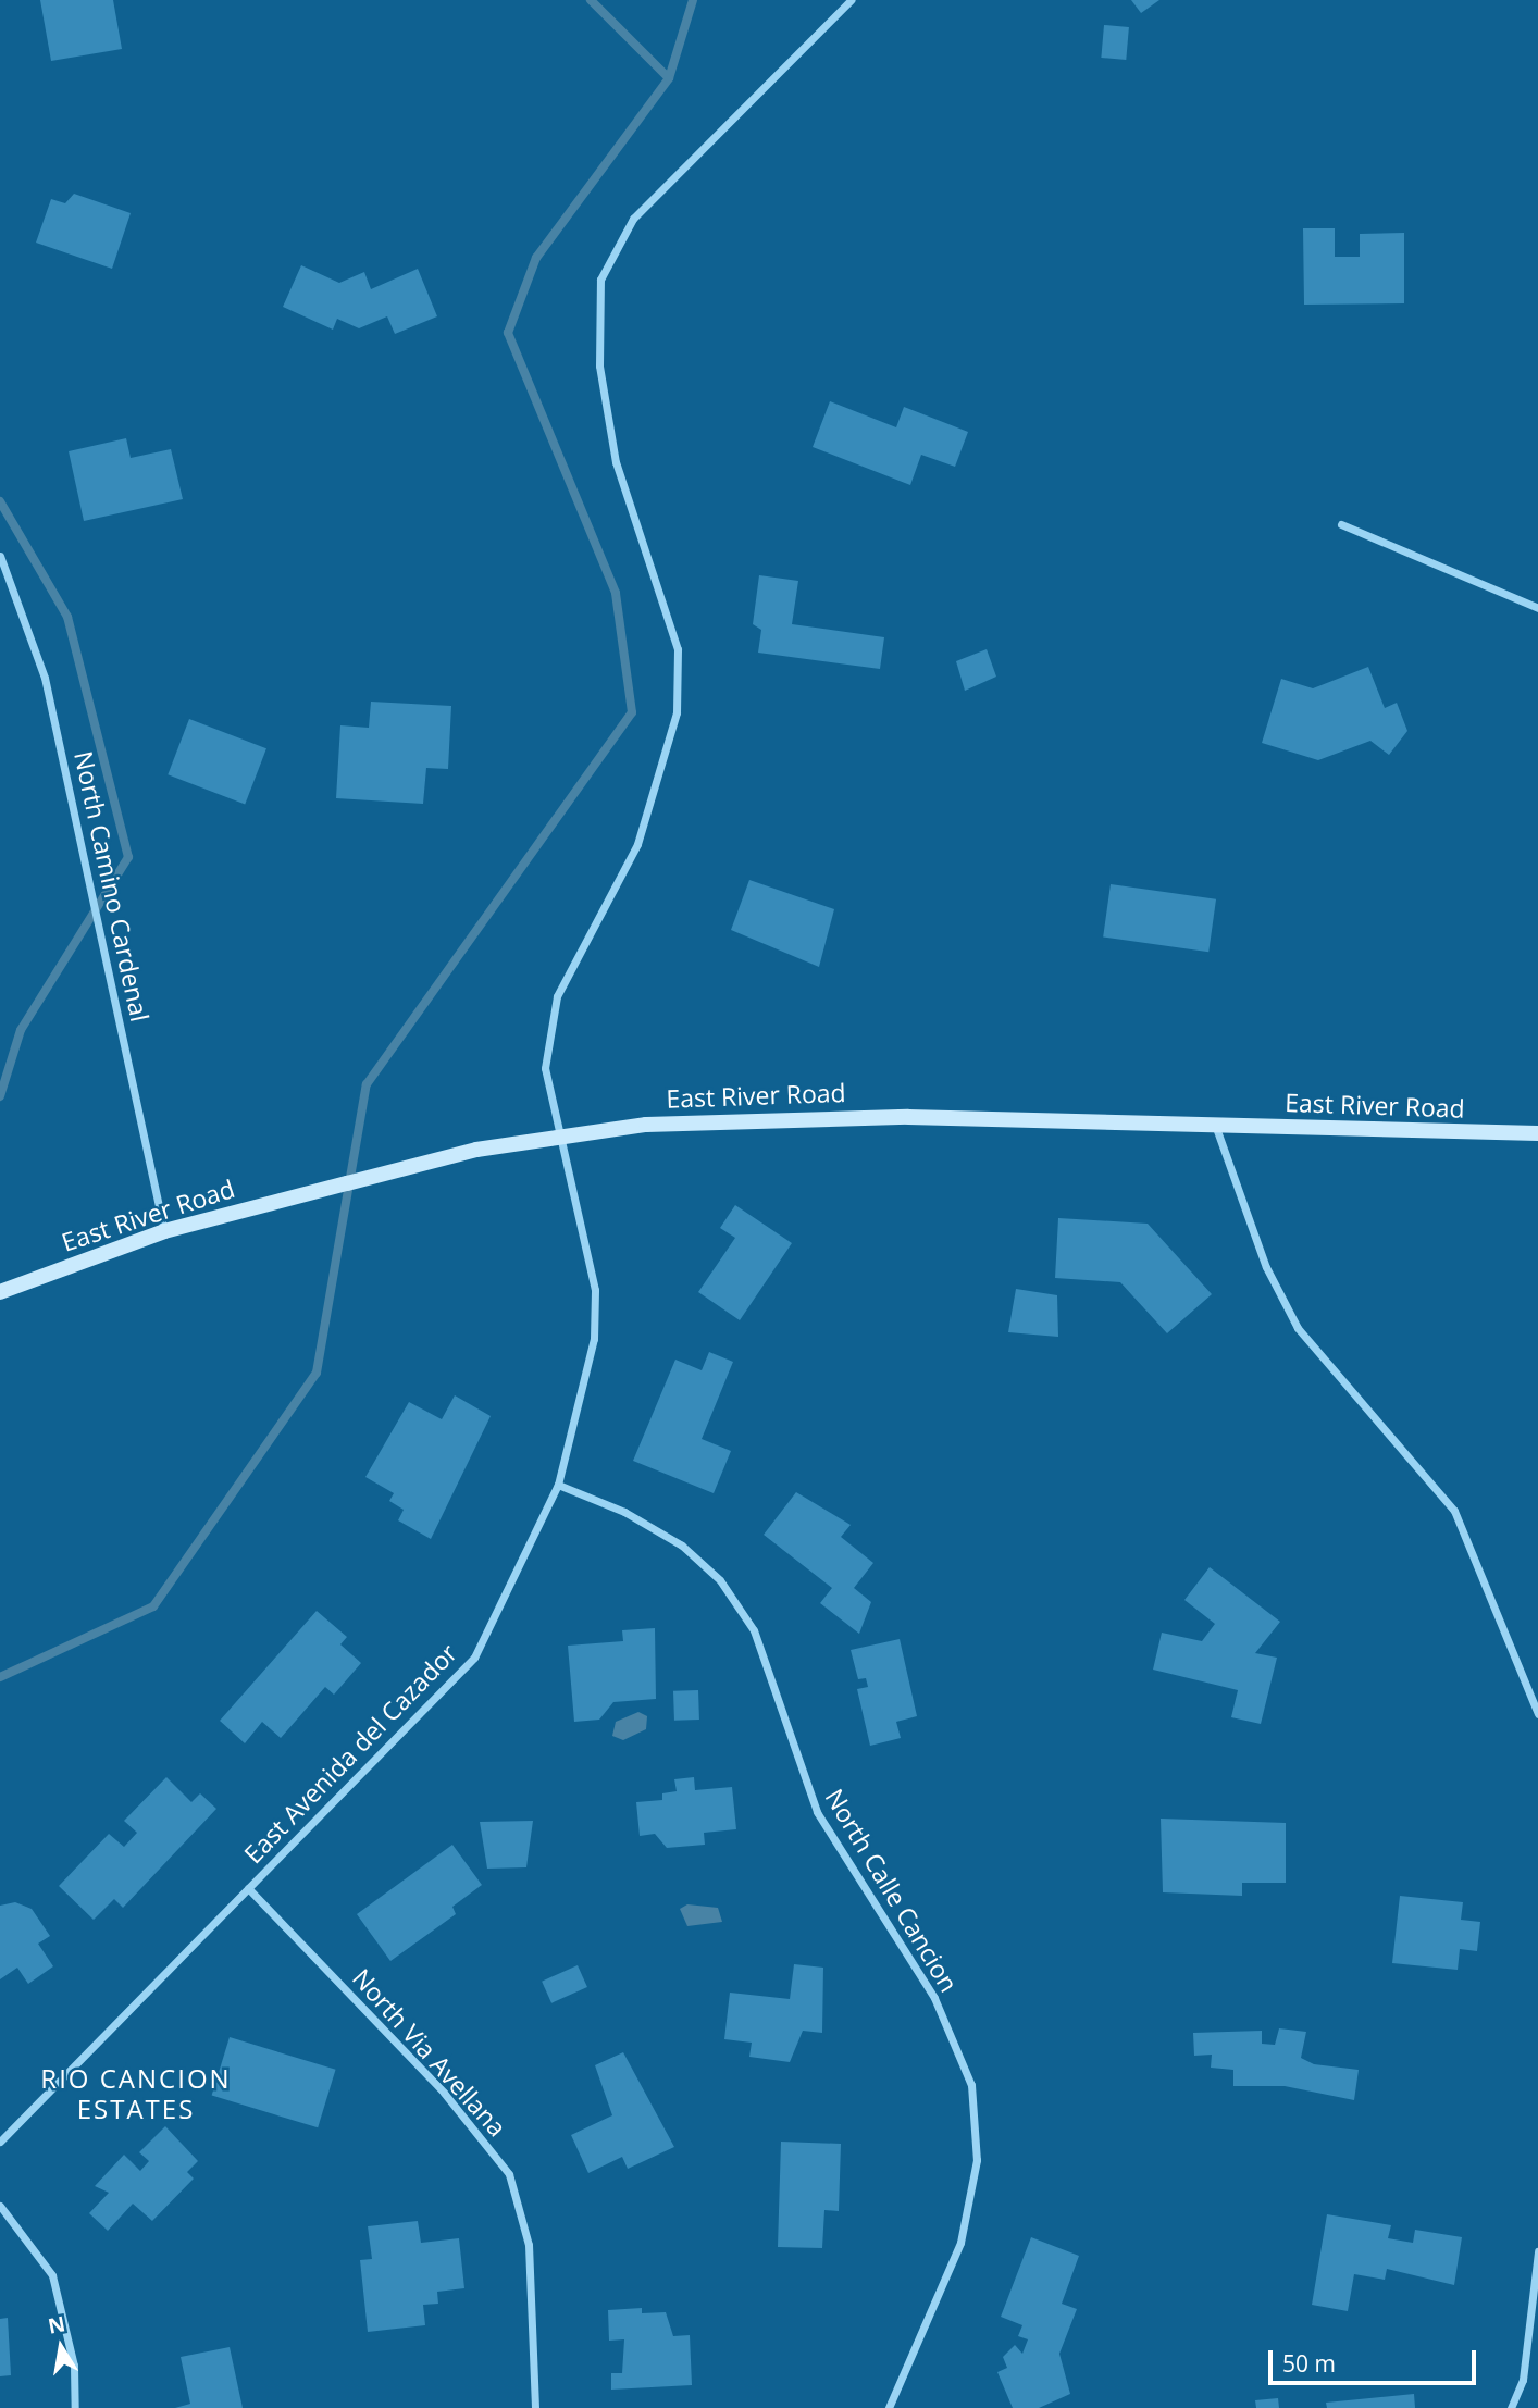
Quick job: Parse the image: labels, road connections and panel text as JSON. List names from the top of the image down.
{
  "streets": {
    "street": [
      "North Camino Cardenal",
      "East River Road",
      "East Avenida del Cazador",
      "North Calle Cancion",
      "North Via Avellana"
    ]
  },
  "crossings": [
    ["North Camino Cardenal", "East River Road"],
    ["East River Road", "East Avenida del Cazador"],
    ["East Avenida del Cazador", "North Calle Cancion"],
    ["East Avenida del Cazador", "North Via Avellana"]
  ],
  "districts": ["RIO CANCION ESTATES"],
  "scale_bar": "50 m",
  "north": "top"
}
